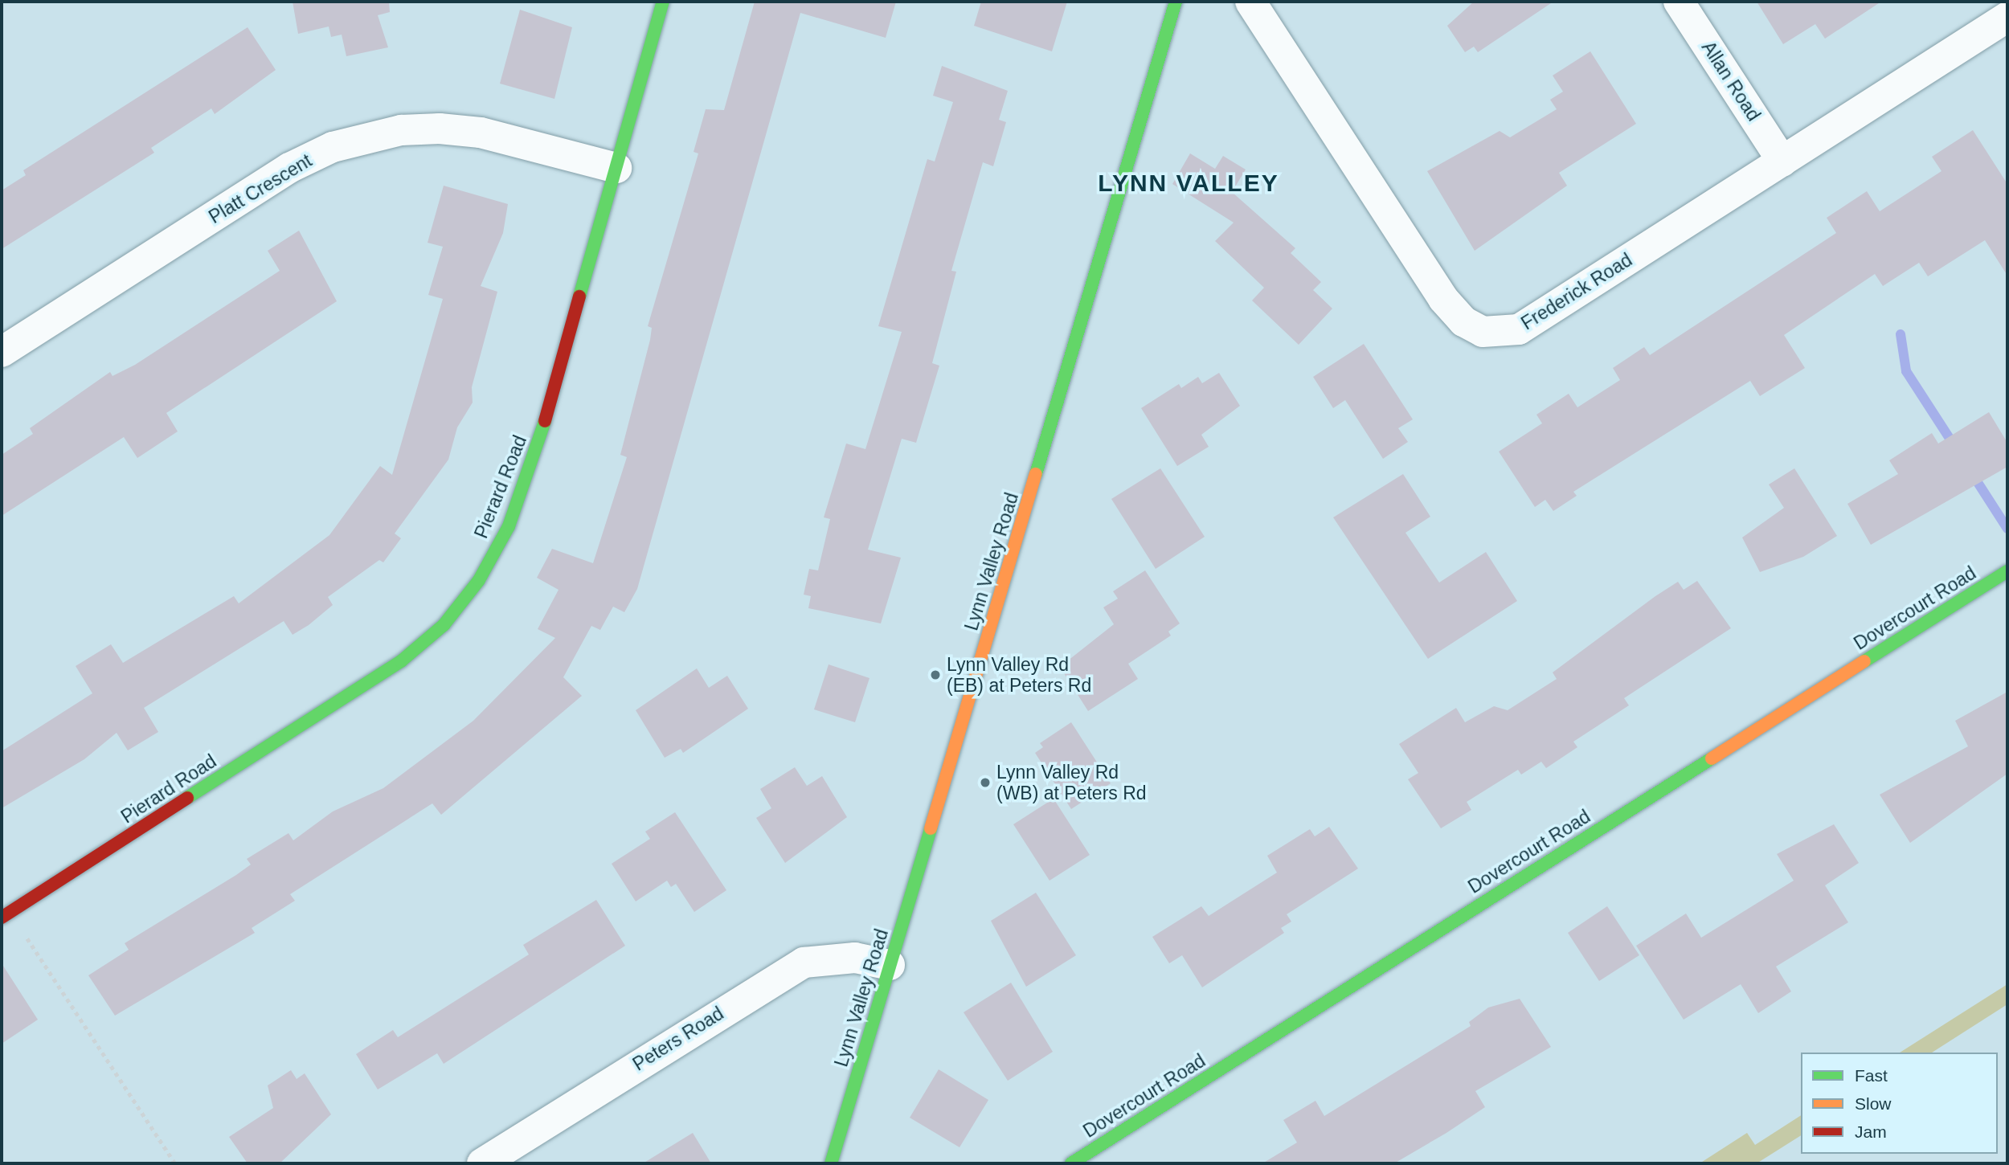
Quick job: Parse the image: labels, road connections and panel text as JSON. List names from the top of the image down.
{
  "streets": {
    "street": [
      "Allan Road",
      "Platt Crescent",
      "Frederick Road",
      "Pierard Road",
      "Lynn Valley Road",
      "Dovercourt Road",
      "Peters Road"
    ]
  },
  "crossings": [
    ["Allan Road", "Frederick Road"],
    ["Platt Crescent", "Pierard Road"],
    ["Lynn Valley Road", "Peters Road"]
  ],
  "districts": ["LYNN VALLEY"],
  "places": ["Lynn Valley Rd (EB) at Peters Rd", "Lynn Valley Rd (WB) at Peters Rd"],
  "legend": ["Fast", "Slow", "Jam"]
}
